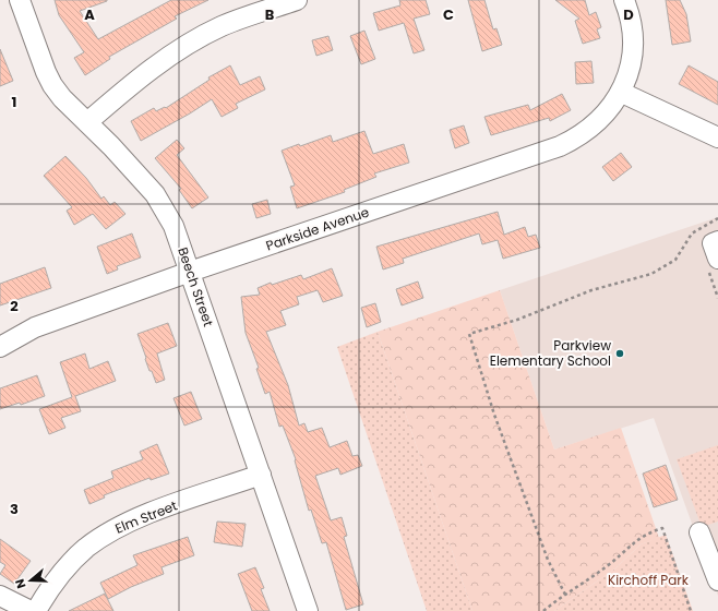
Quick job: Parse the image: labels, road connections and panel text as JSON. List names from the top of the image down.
{
  "streets": {
    "street": ["Parkside Avenue", "Beech Street", "Elm Street"]
  },
  "crossings": [
    ["Parkside Avenue", "Beech Street"],
    ["Beech Street", "Elm Street"]
  ],
  "parks": ["Kirchoff Park"],
  "places": ["Parkview Elementary School"],
  "north": "left",
  "grid": {
    "columns": [
      "A",
      "B",
      "C",
      "D"
    ],
    "rows": ["1", "2", "3"]
  }
}
